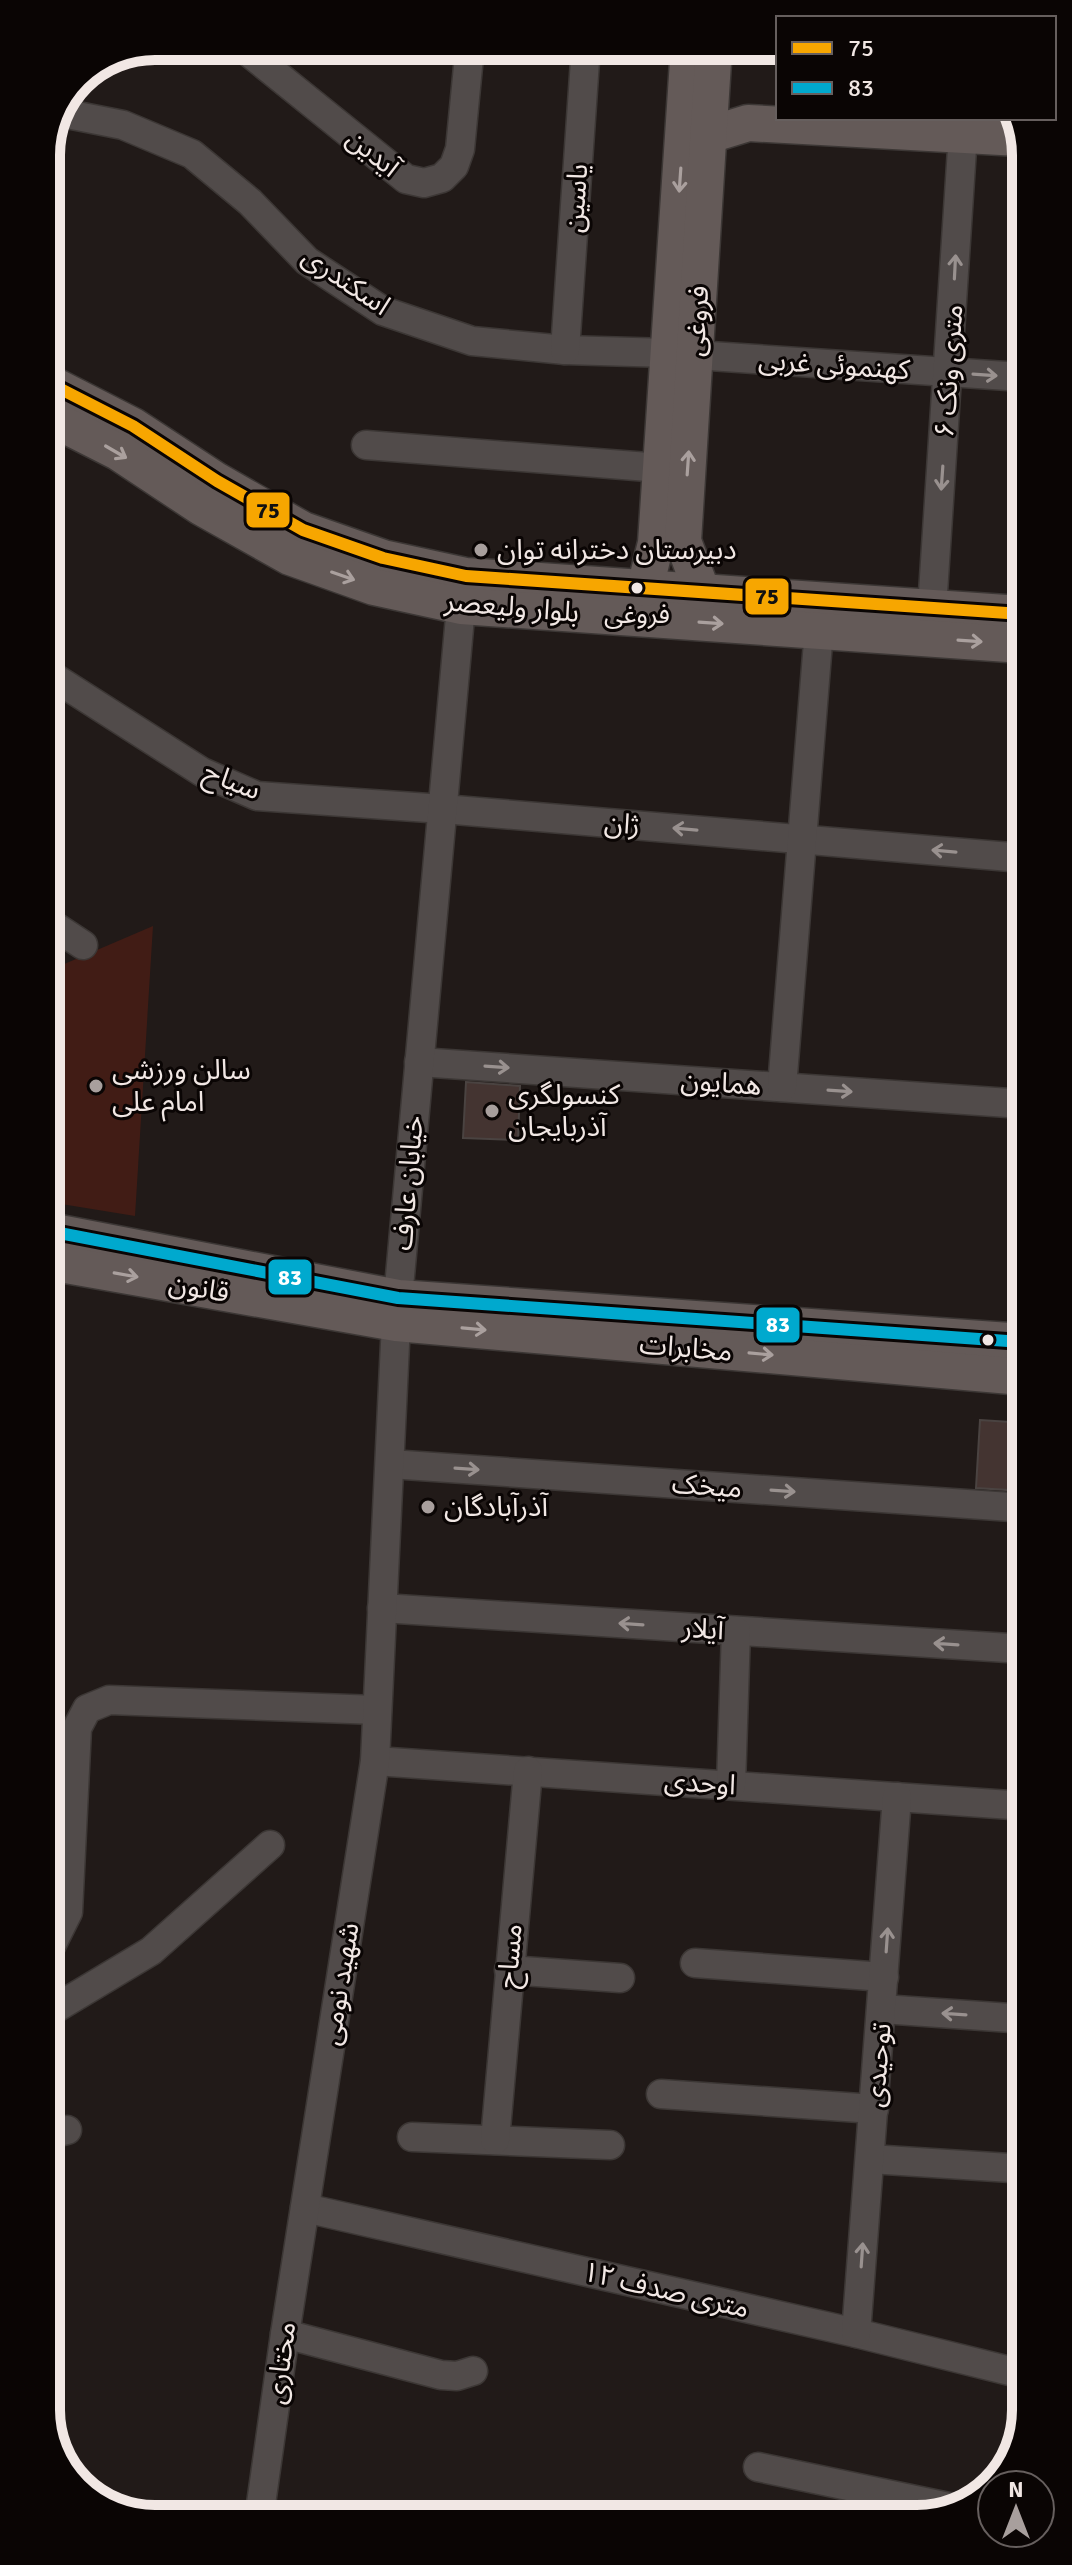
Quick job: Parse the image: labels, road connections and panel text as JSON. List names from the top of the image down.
{
  "streets": {
    "main road": [
      "فروغى",
      "بلوار ولیعصر",
      "قانون",
      "مخابرات"
    ],
    "street": [
      "آیدین",
      "یاسین",
      "اسکندری",
      "کهنموئی غربی",
      "۶ متری ونک",
      "سیاح",
      "ژان",
      "همایون",
      "خیابان عارف",
      "میخک",
      "آیلار",
      "اوحدی",
      "مساح",
      "شهید نومی",
      "توحیدی",
      "۱۲ متری صدف",
      "مختاری"
    ]
  },
  "crossings": [
    ["یاسین", "اسکندری"],
    ["اسکندری", "فروغى"],
    ["اسکندری", "کهنموئی غربی"],
    ["فروغى", "کهنموئی غربی"],
    ["فروغى", "بلوار ولیعصر"],
    ["کهنموئی غربی", "۶ متری ونک"],
    ["۶ متری ونک", "بلوار ولیعصر"],
    ["بلوار ولیعصر", "خیابان عارف"],
    ["سیاح", "ژان"],
    ["سیاح", "خیابان عارف"],
    ["ژان", "خیابان عارف"],
    ["همایون", "خیابان عارف"],
    ["خیابان عارف", "قانون"],
    ["خیابان عارف", "مخابرات"],
    ["خیابان عارف", "میخک"],
    ["خیابان عارف", "آیلار"],
    ["خیابان عارف", "اوحدی"],
    ["خیابان عارف", "شهید نومی"],
    ["قانون", "مخابرات"],
    ["اوحدی", "مساح"],
    ["اوحدی", "شهید نومی"],
    ["اوحدی", "توحیدی"],
    ["شهید نومی", "۱۲ متری صدف"],
    ["شهید نومی", "مختاری"],
    ["توحیدی", "۱۲ متری صدف"],
    ["۱۲ متری صدف", "مختاری"]
  ],
  "one_way": [
    "ژان",
    "همایون",
    "میخک",
    "آیلار",
    "توحیدی"
  ],
  "places": [
    "دبیرستان دخترانه توان",
    "فروغی",
    "سالن ورزشی امام علی",
    "کنسولگری آذربایجان",
    "آذرآبادگان"
  ],
  "lines": ["transit line 75", "transit line 83"],
  "legend": ["75", "83"],
  "north": "top"
}
